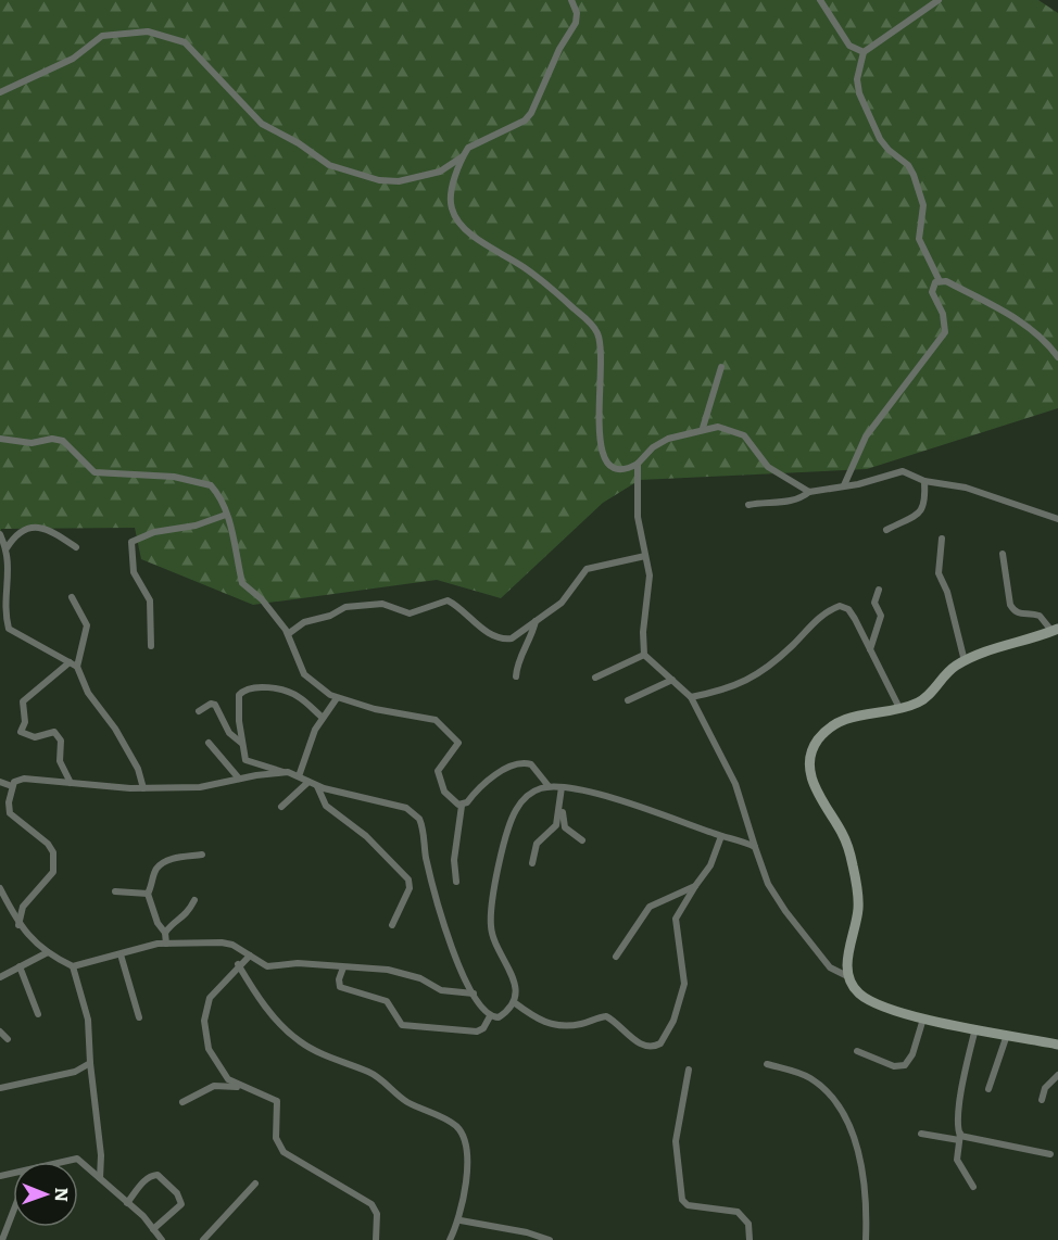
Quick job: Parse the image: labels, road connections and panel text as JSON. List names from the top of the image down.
{
  "north": "right"
}
